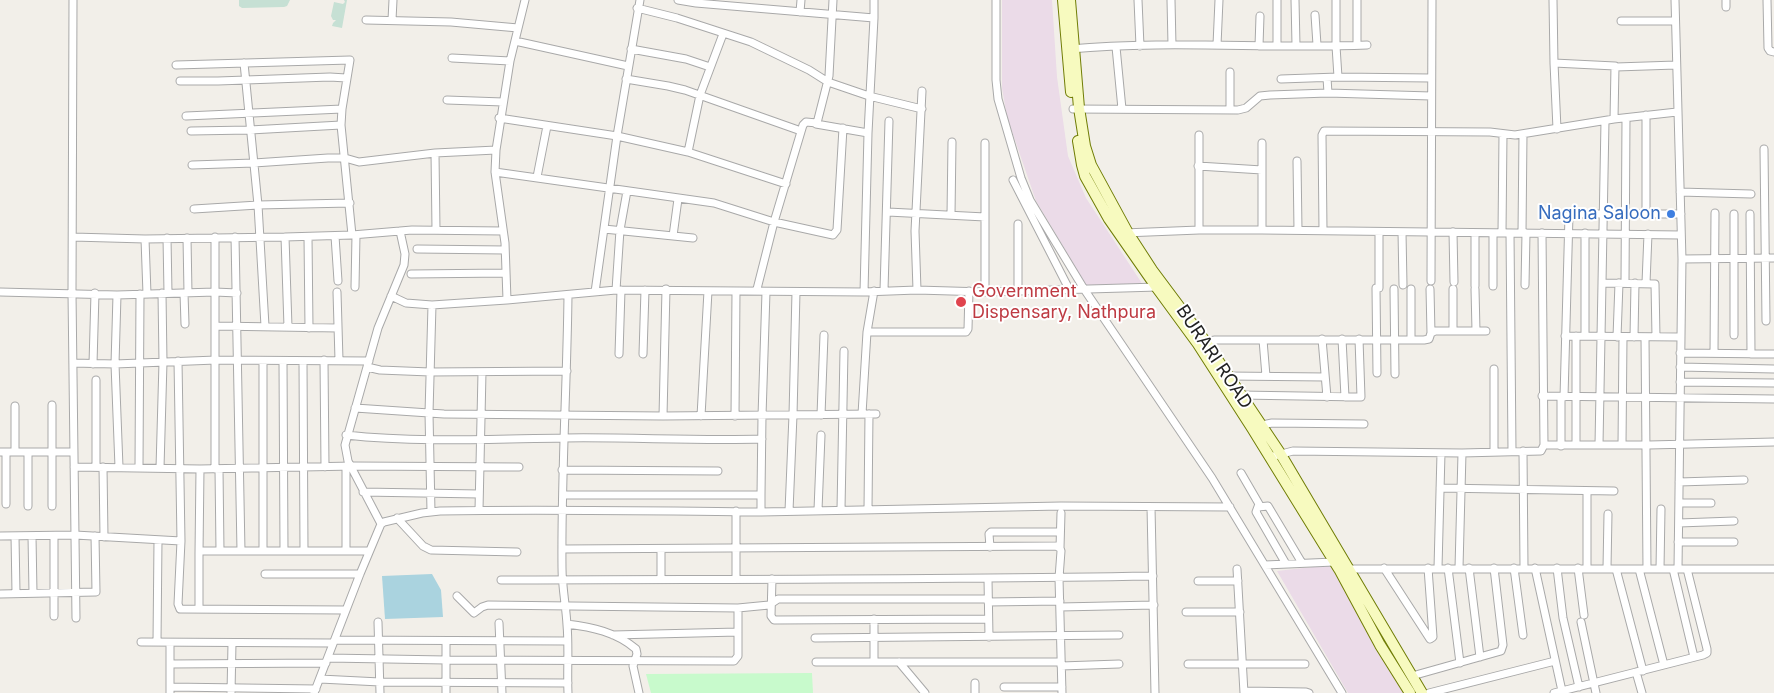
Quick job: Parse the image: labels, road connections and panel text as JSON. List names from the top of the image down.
{
  "streets": {
    "main road": ["BURARI ROAD"]
  },
  "places": ["Nagina Saloon", "Government Dispensary, Nathpura"]
}
